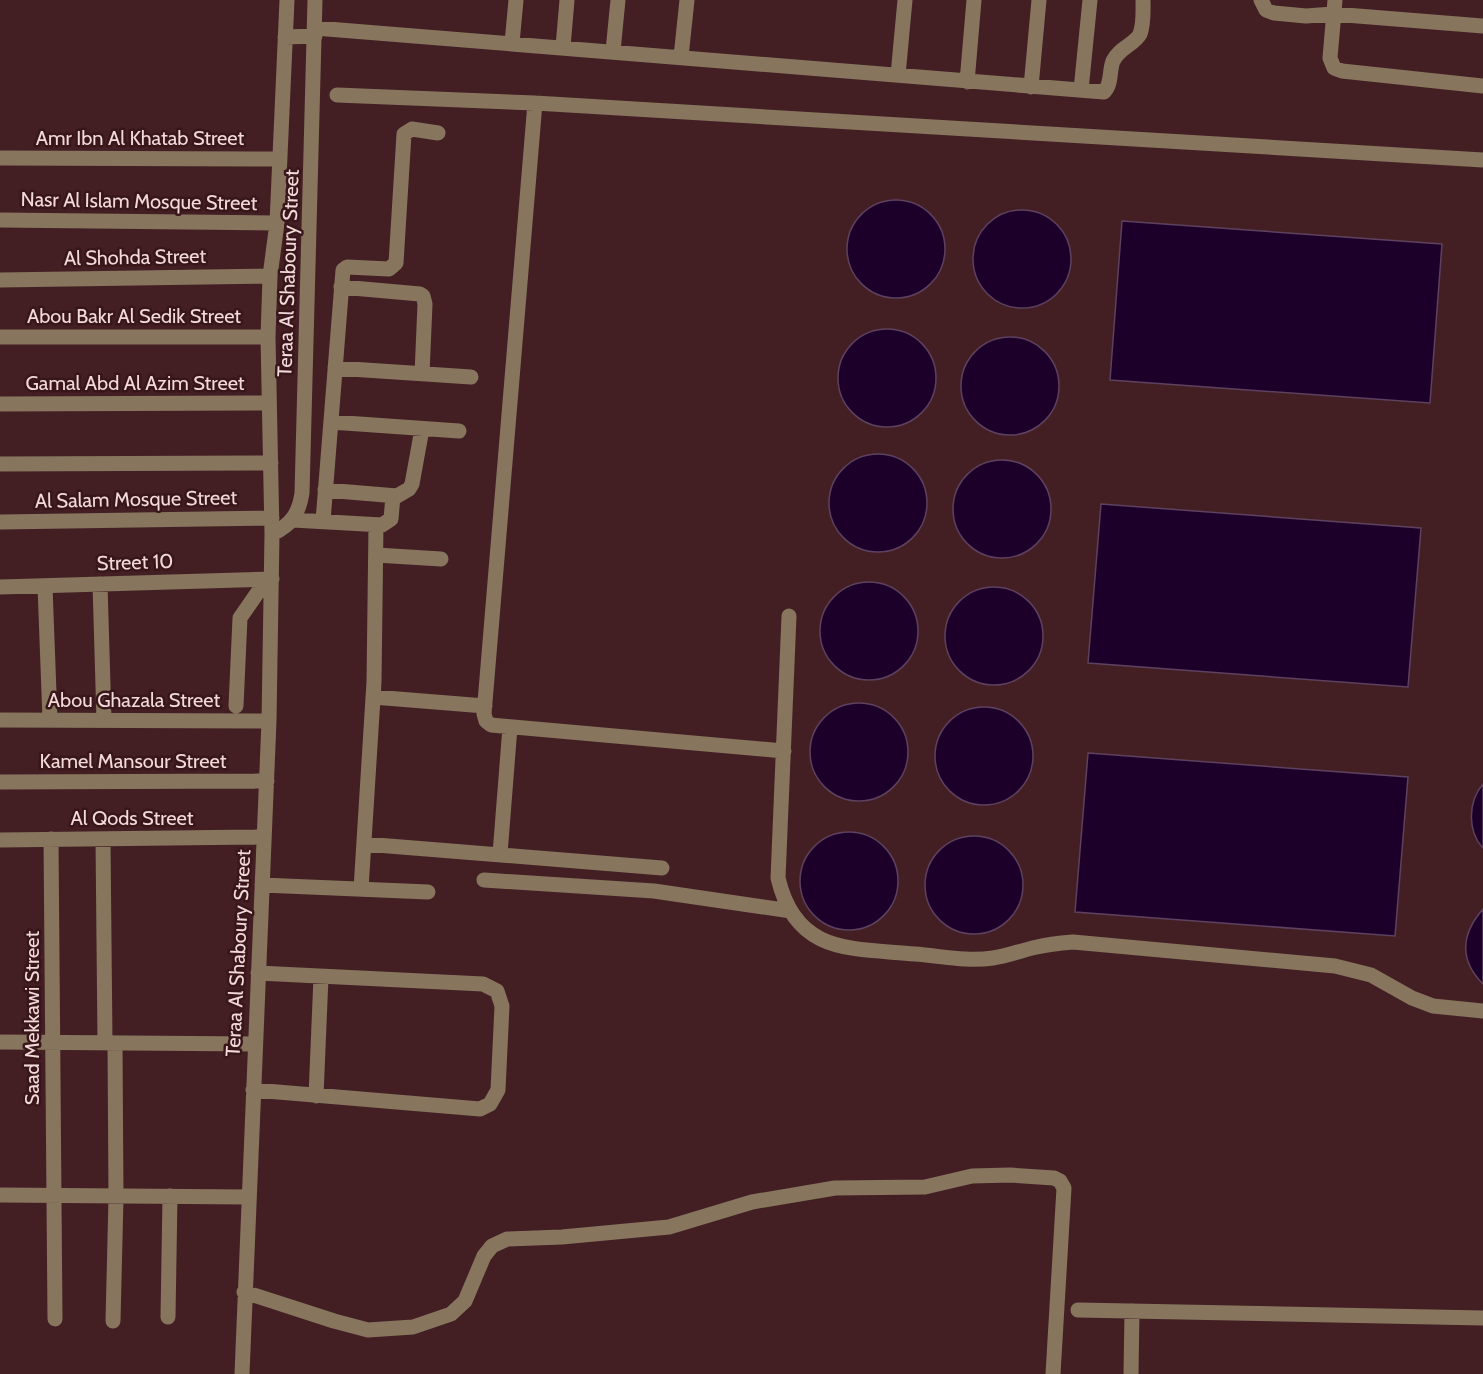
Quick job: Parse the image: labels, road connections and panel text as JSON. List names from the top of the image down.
{
  "streets": {
    "street": [
      "Amr Ibn Al Khatab Street",
      "Nasr Al Islam Mosque Street",
      "Al Shohda Street",
      "Teraa Al Shaboury Street",
      "Abou Bakr Al Sedik Street",
      "Gamal Abd Al Azim Street",
      "Al Salam Mosque Street",
      "Street 10",
      "Abou Ghazala Street",
      "Kamel Mansour Street",
      "Al Qods Street",
      "Saad Mekkawi Street"
    ]
  },
  "crossings": [
    ["Amr Ibn Al Khatab Street", "Teraa Al Shaboury Street"],
    ["Nasr Al Islam Mosque Street", "Teraa Al Shaboury Street"],
    ["Al Shohda Street", "Teraa Al Shaboury Street"],
    ["Teraa Al Shaboury Street", "Abou Bakr Al Sedik Street"],
    ["Teraa Al Shaboury Street", "Gamal Abd Al Azim Street"],
    ["Teraa Al Shaboury Street", "Al Salam Mosque Street"],
    ["Teraa Al Shaboury Street", "Street 10"],
    ["Teraa Al Shaboury Street", "Abou Ghazala Street"],
    ["Teraa Al Shaboury Street", "Kamel Mansour Street"],
    ["Teraa Al Shaboury Street", "Al Qods Street"],
    ["Al Qods Street", "Saad Mekkawi Street"]
  ]
}
